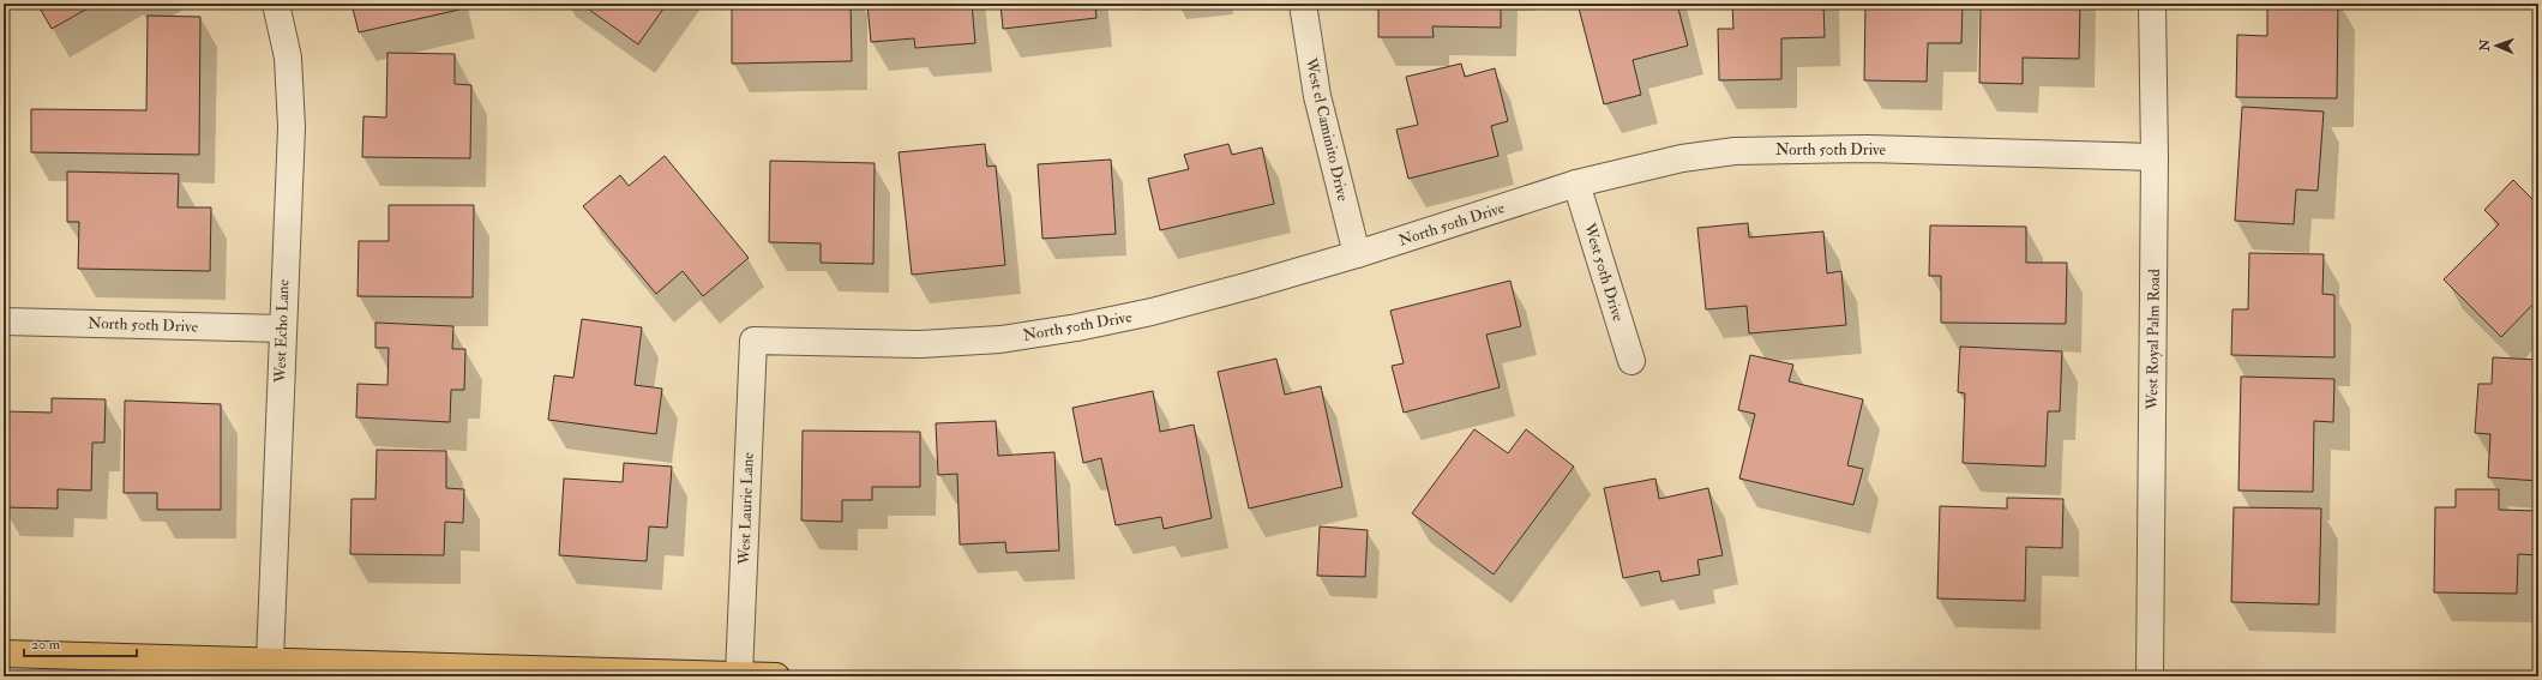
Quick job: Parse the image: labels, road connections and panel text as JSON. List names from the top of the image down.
{
  "streets": {
    "street": [
      "West el Caminito Drive",
      "North 50th Drive",
      "West 50th Drive",
      "West Echo Lane",
      "West Royal Palm Road",
      "West Laurie Lane"
    ]
  },
  "crossings": [
    ["West el Caminito Drive", "North 50th Drive"],
    ["North 50th Drive", "West 50th Drive"],
    ["North 50th Drive", "West Echo Lane"],
    ["North 50th Drive", "West Royal Palm Road"],
    ["North 50th Drive", "West Laurie Lane"]
  ],
  "scale_bar": "20 m",
  "north": "left"
}
